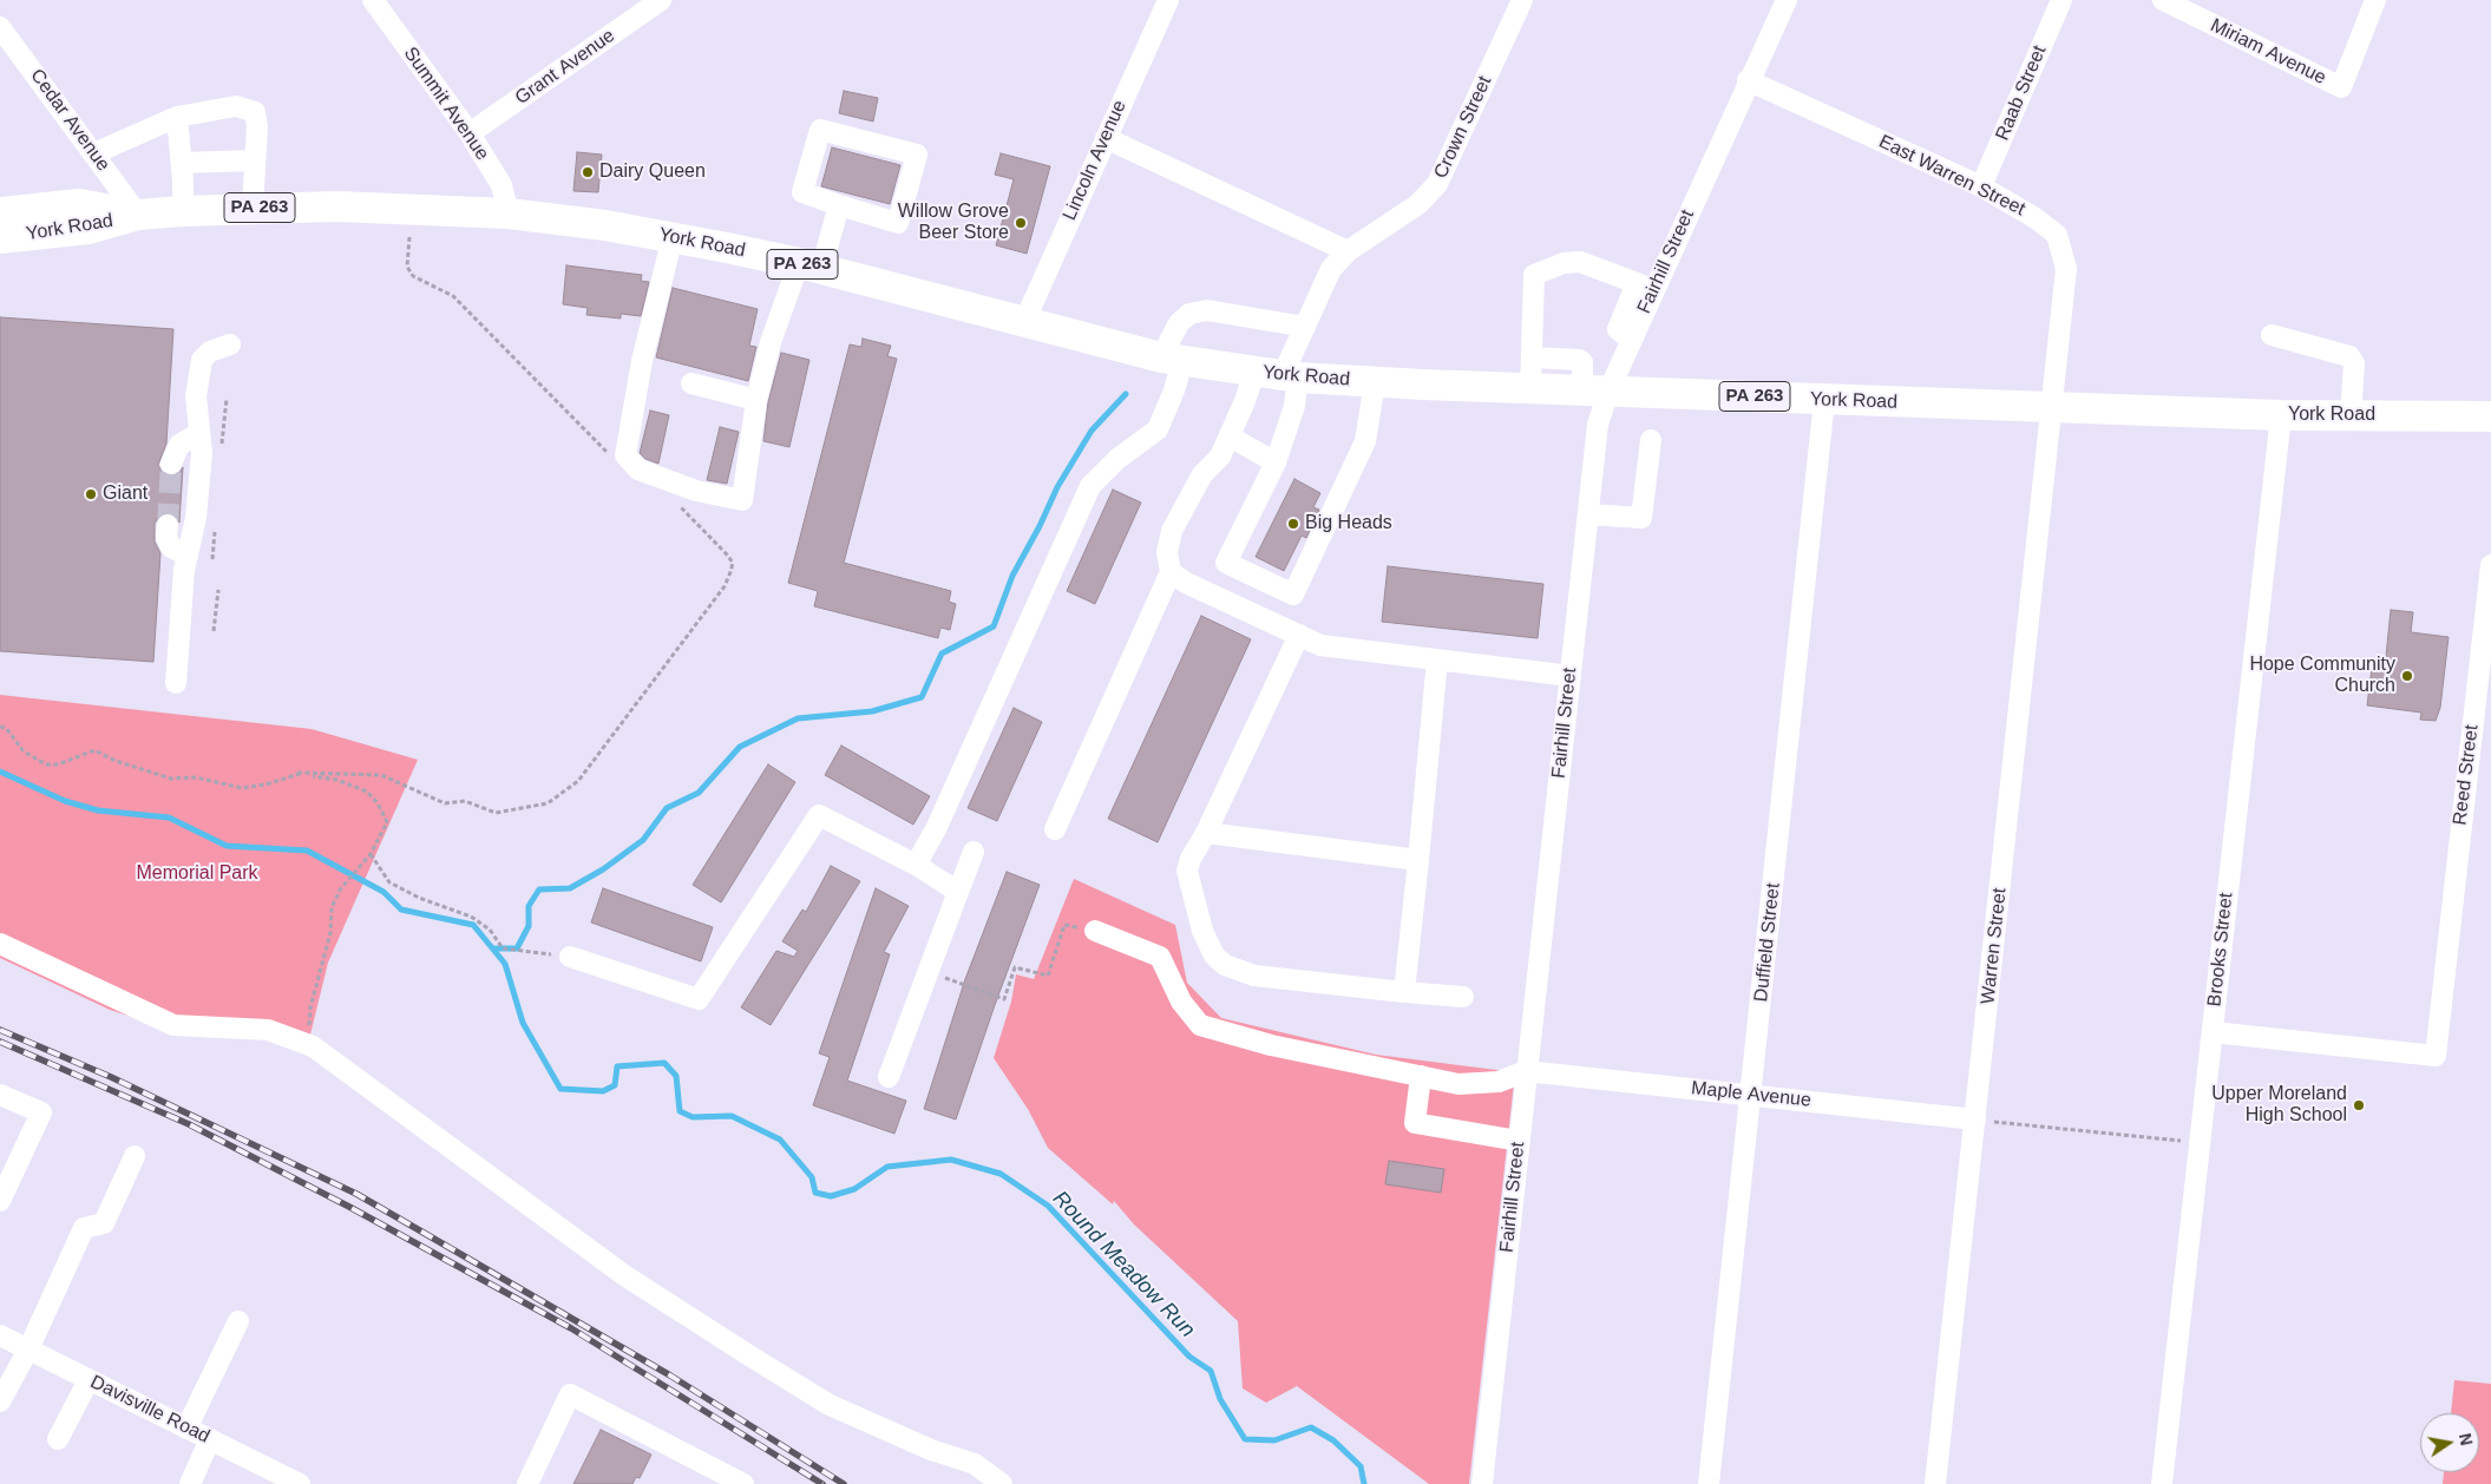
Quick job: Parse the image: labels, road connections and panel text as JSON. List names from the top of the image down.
{
  "streets": {
    "highway": ["PA 263", "York Road"],
    "street": [
      "Miriam Avenue",
      "Grant Avenue",
      "Raab Street",
      "Summit Avenue",
      "Cedar Avenue",
      "Crown Street",
      "Lincoln Avenue",
      "East Warren Street",
      "Fairhill Street",
      "Reed Street",
      "Duffield Street",
      "Warren Street",
      "Brooks Street",
      "Maple Avenue",
      "Davisville Road"
    ]
  },
  "crossings": [
    ["Grant Avenue", "Summit Avenue"],
    ["Raab Street", "East Warren Street"],
    ["Summit Avenue", "York Road"],
    ["Cedar Avenue", "York Road"],
    ["Crown Street", "York Road"],
    ["Lincoln Avenue", "York Road"],
    ["East Warren Street", "York Road"],
    ["East Warren Street", "Fairhill Street"],
    ["East Warren Street", "Warren Street"],
    ["York Road", "Fairhill Street"],
    ["York Road", "Duffield Street"],
    ["York Road", "Warren Street"],
    ["York Road", "Brooks Street"],
    ["Fairhill Street", "Maple Avenue"],
    ["Reed Street", "Brooks Street"],
    ["Duffield Street", "Maple Avenue"],
    ["Warren Street", "Maple Avenue"]
  ],
  "water": ["Round Meadow Run"],
  "parks": ["Memorial Park"],
  "places": [
    "Dairy Queen",
    "Willow Grove Beer Store",
    "Giant",
    "Big Heads",
    "Hope Community Church",
    "Upper Moreland High School"
  ],
  "north": "right"
}
